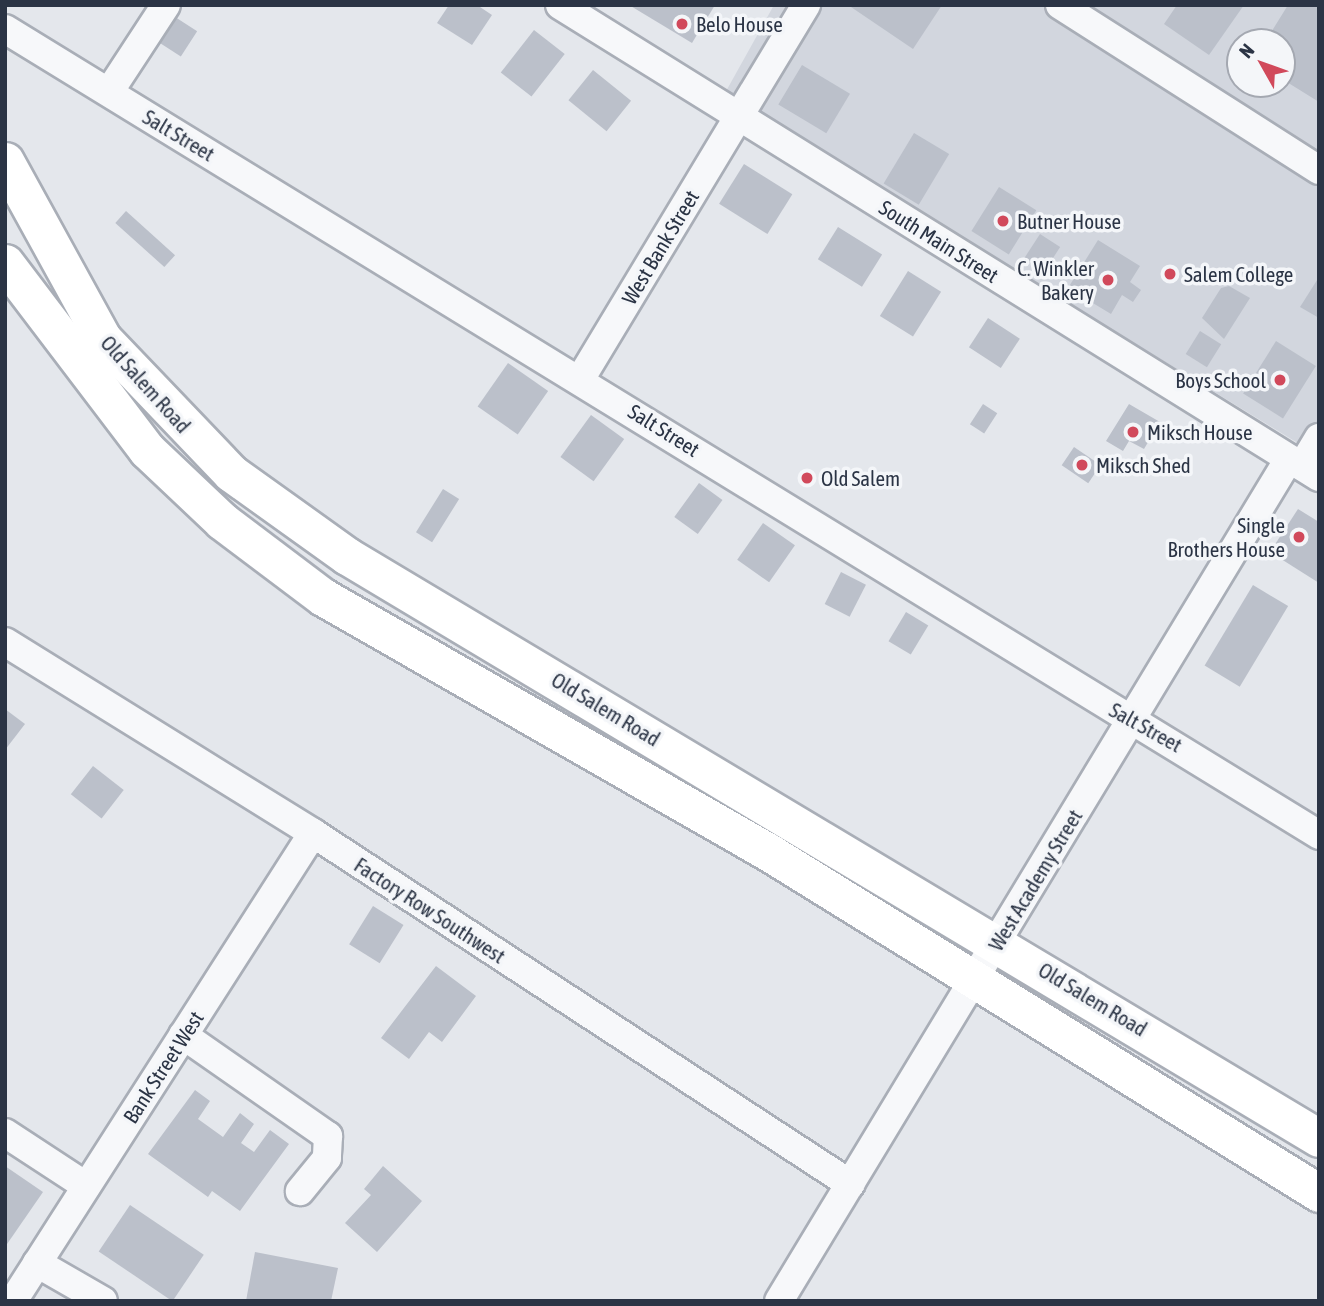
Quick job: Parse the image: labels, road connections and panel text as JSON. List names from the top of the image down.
{
  "streets": {
    "main road": ["Old Salem Road"],
    "street": [
      "Salt Street",
      "South Main Street",
      "West Bank Street",
      "West Academy Street",
      "Factory Row Southwest",
      "Bank Street West"
    ]
  },
  "crossings": [
    ["Salt Street", "West Bank Street"],
    ["Salt Street", "West Academy Street"],
    ["South Main Street", "West Bank Street"],
    ["South Main Street", "West Academy Street"],
    ["Old Salem Road", "West Academy Street"],
    ["West Academy Street", "Factory Row Southwest"],
    ["Factory Row Southwest", "Bank Street West"]
  ],
  "places": [
    "Belo House",
    "Butner House",
    "Salem College",
    "C. Winkler Bakery",
    "Boys School",
    "Miksch House",
    "Miksch Shed",
    "Old Salem",
    "Single Brothers House"
  ],
  "north": "top left"
}
